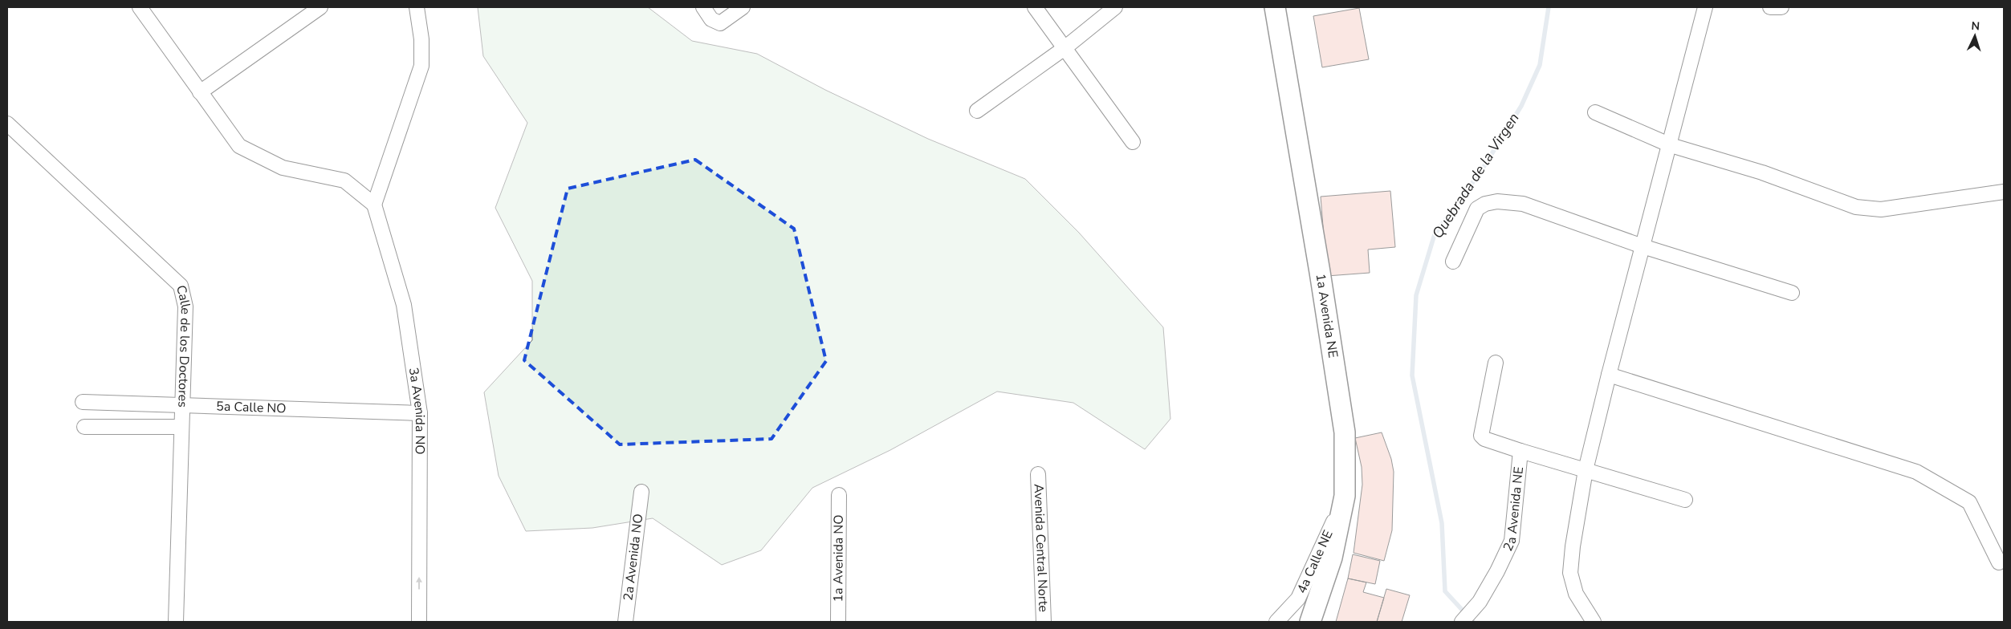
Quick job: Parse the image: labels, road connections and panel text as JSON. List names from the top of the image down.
{
  "streets": {
    "main road": ["1a Avenida NE"],
    "street": [
      "Calle de los Doctores",
      "5a Calle NO",
      "3a Avenida NO",
      "2a Avenida NE",
      "Avenida Central Norte",
      "2a Avenida NO",
      "1a Avenida NO",
      "4a Calle NE"
    ]
  },
  "crossings": [
    ["1a Avenida NE", "4a Calle NE"],
    ["Calle de los Doctores", "5a Calle NO"],
    ["5a Calle NO", "3a Avenida NO"]
  ],
  "one_way": ["3a Avenida NO"],
  "water": ["Quebrada de la Virgen"],
  "north": "top"
}
